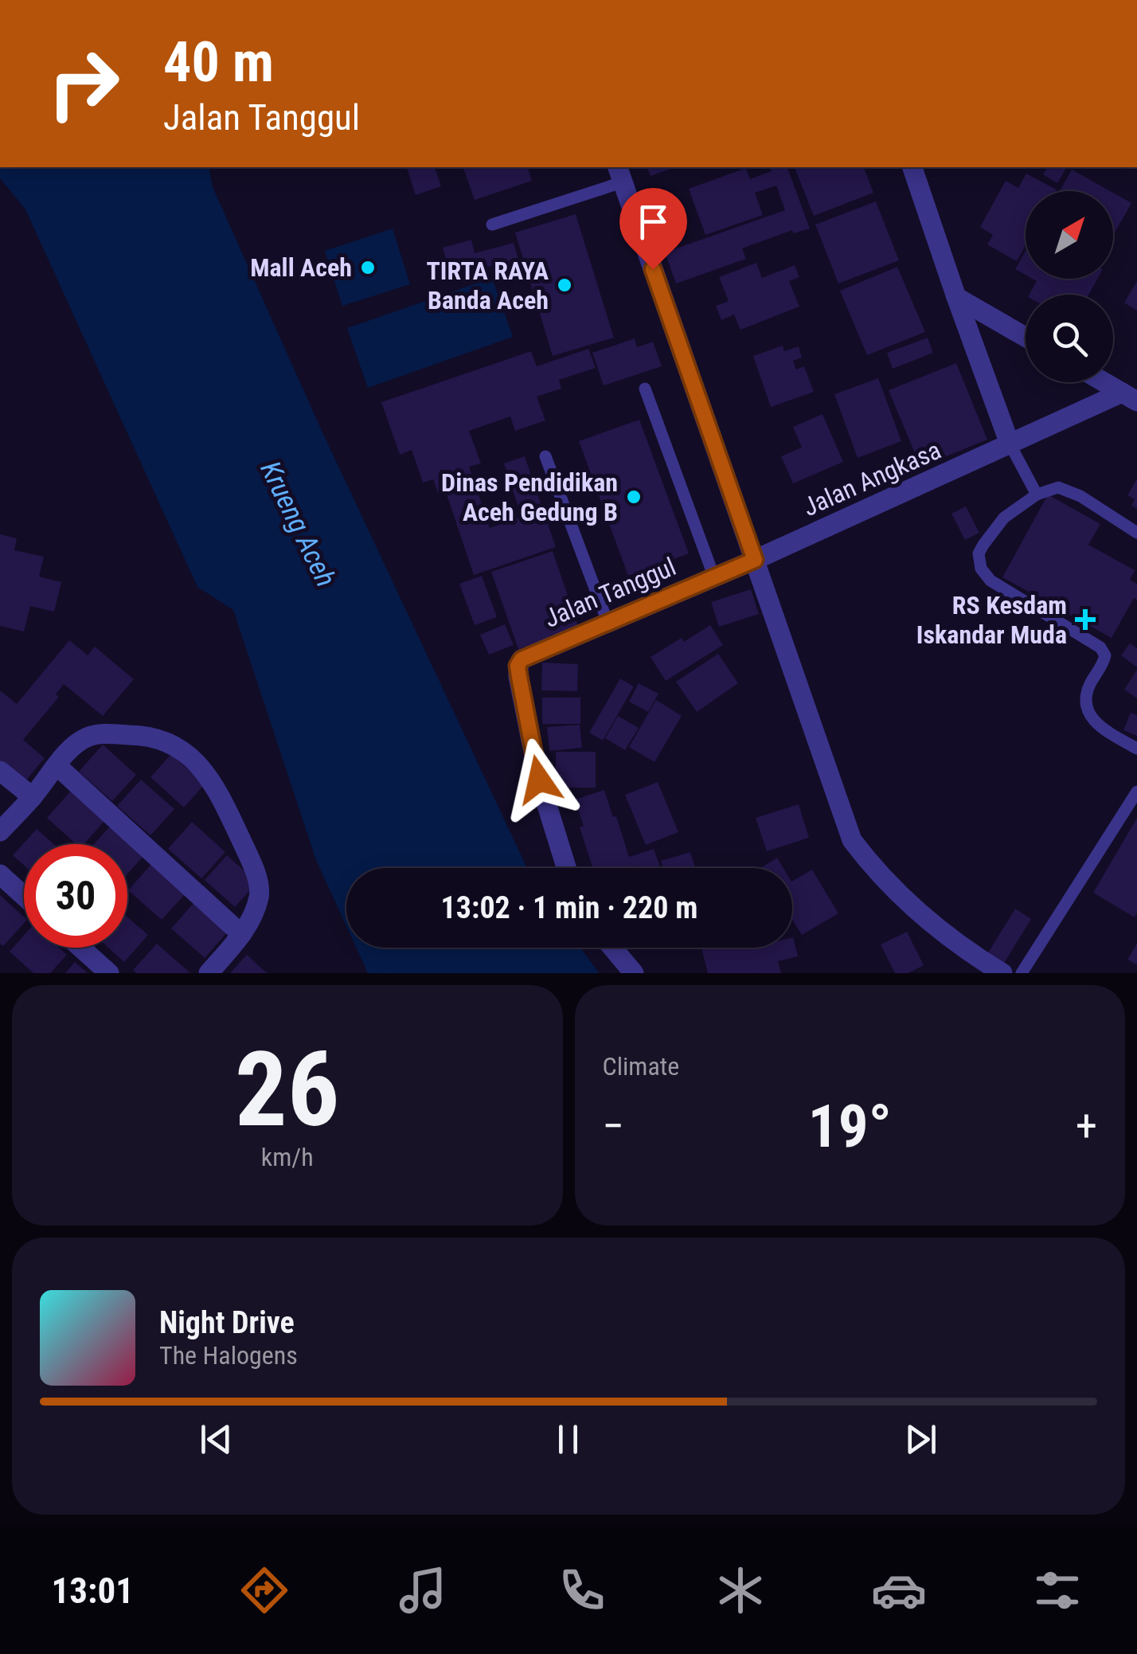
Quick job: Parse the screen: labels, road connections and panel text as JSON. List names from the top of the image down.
{
  "streets": {
    "street": ["Jalan Angkasa", "Jalan Tanggul"]
  },
  "crossings": [
    ["Jalan Angkasa", "Jalan Tanggul"]
  ],
  "water": ["Krueng Aceh"],
  "places": {
    "other": ["Mall Aceh", "TIRTA RAYA Banda Aceh", "Dinas Pendidikan Aceh Gedung B"],
    "health": ["RS Kesdam Iskandar Muda"]
  },
  "north": "top right",
  "page": {
    "turn": ["40 m", "Jalan Tanggul"],
    "limit": "30",
    "trip": "13:02 · 1 min · 220 m",
    "tile": [
      ["26", "km/h"],
      "Climate"
    ],
    "heat": ["−", "19°", "+"],
    "song": ["Night Drive", "The Halogens"],
    "tabs": "13:01"
  }
}
